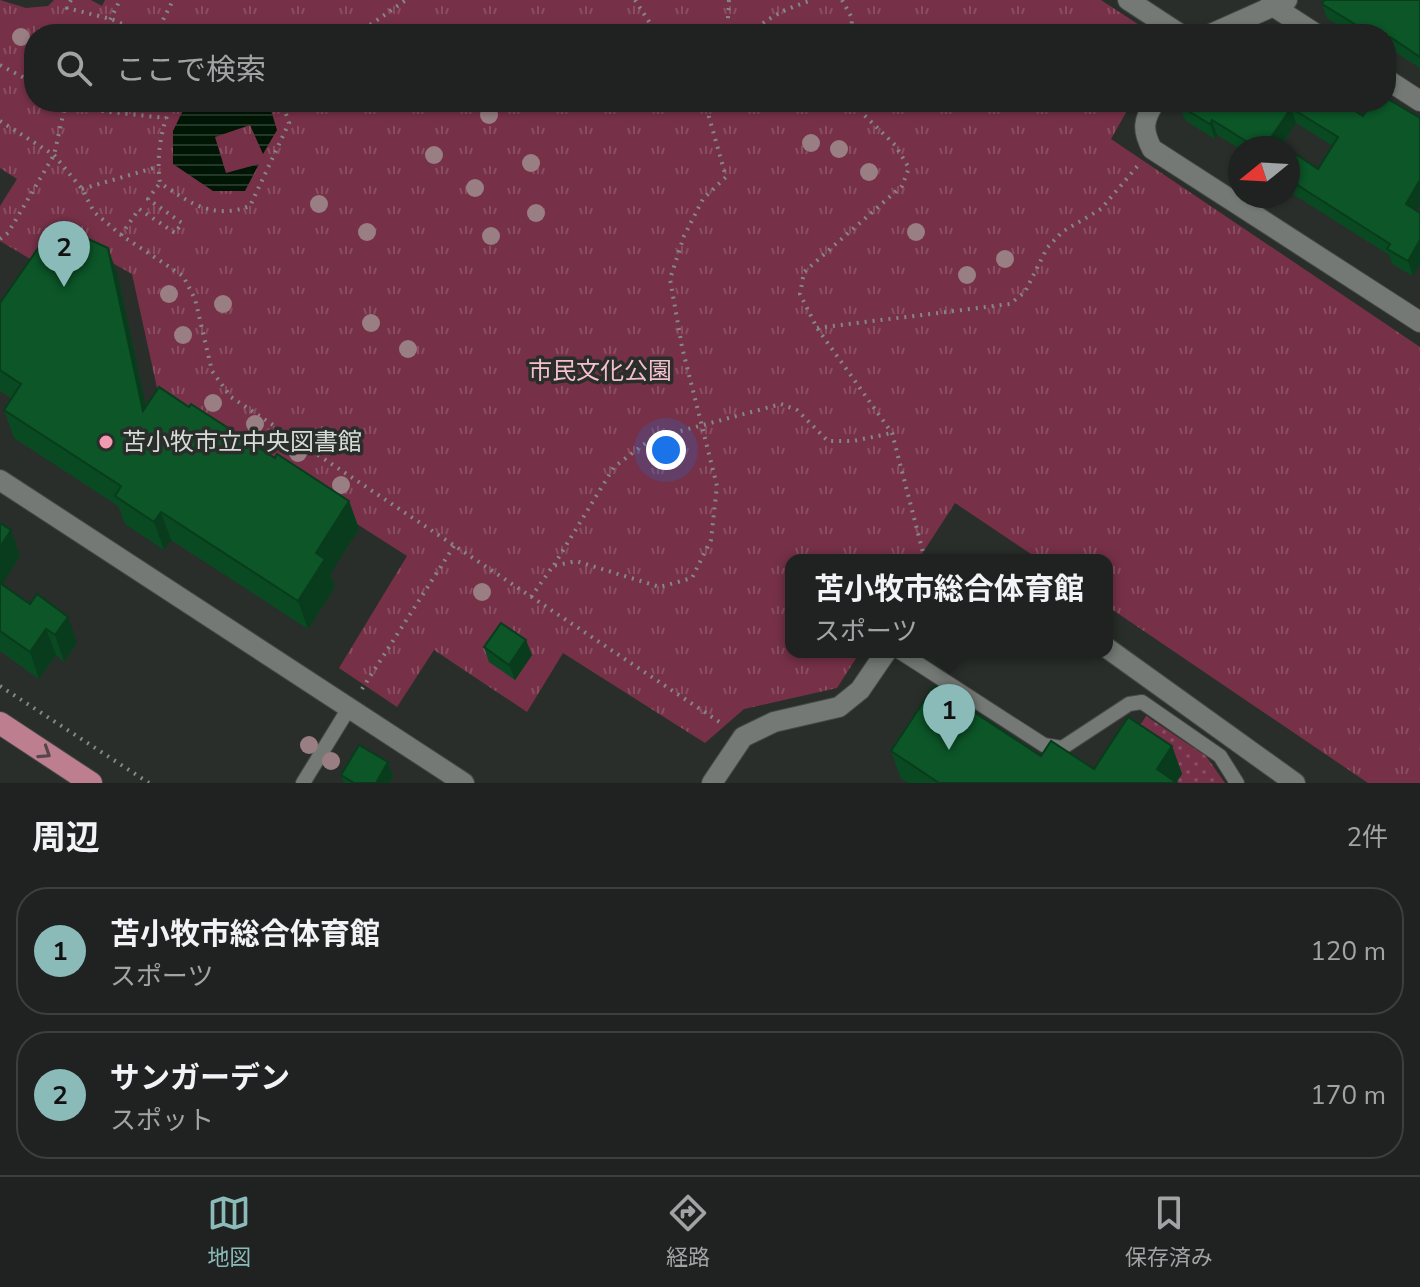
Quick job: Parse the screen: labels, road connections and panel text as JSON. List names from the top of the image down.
{
  "parks": ["市民文化公園"],
  "places": ["苫小牧市立中央図書館"],
  "north": "left",
  "page": {
    "search": "ここで検索",
    "pins": ["2", "1"],
    "popup": ["苫小牧市総合体育館", "スポーツ"],
    "heading": ["周辺", "2件"],
    "list": [
      {
        "mark": "1",
        "name": "苫小牧市総合体育館",
        "note": "スポーツ",
        "value": "120 m"
      },
      {
        "mark": "2",
        "name": "サンガーデン",
        "note": "スポット",
        "value": "170 m"
      }
    ],
    "nav": ["地図", "経路", "保存済み"]
  }
}
